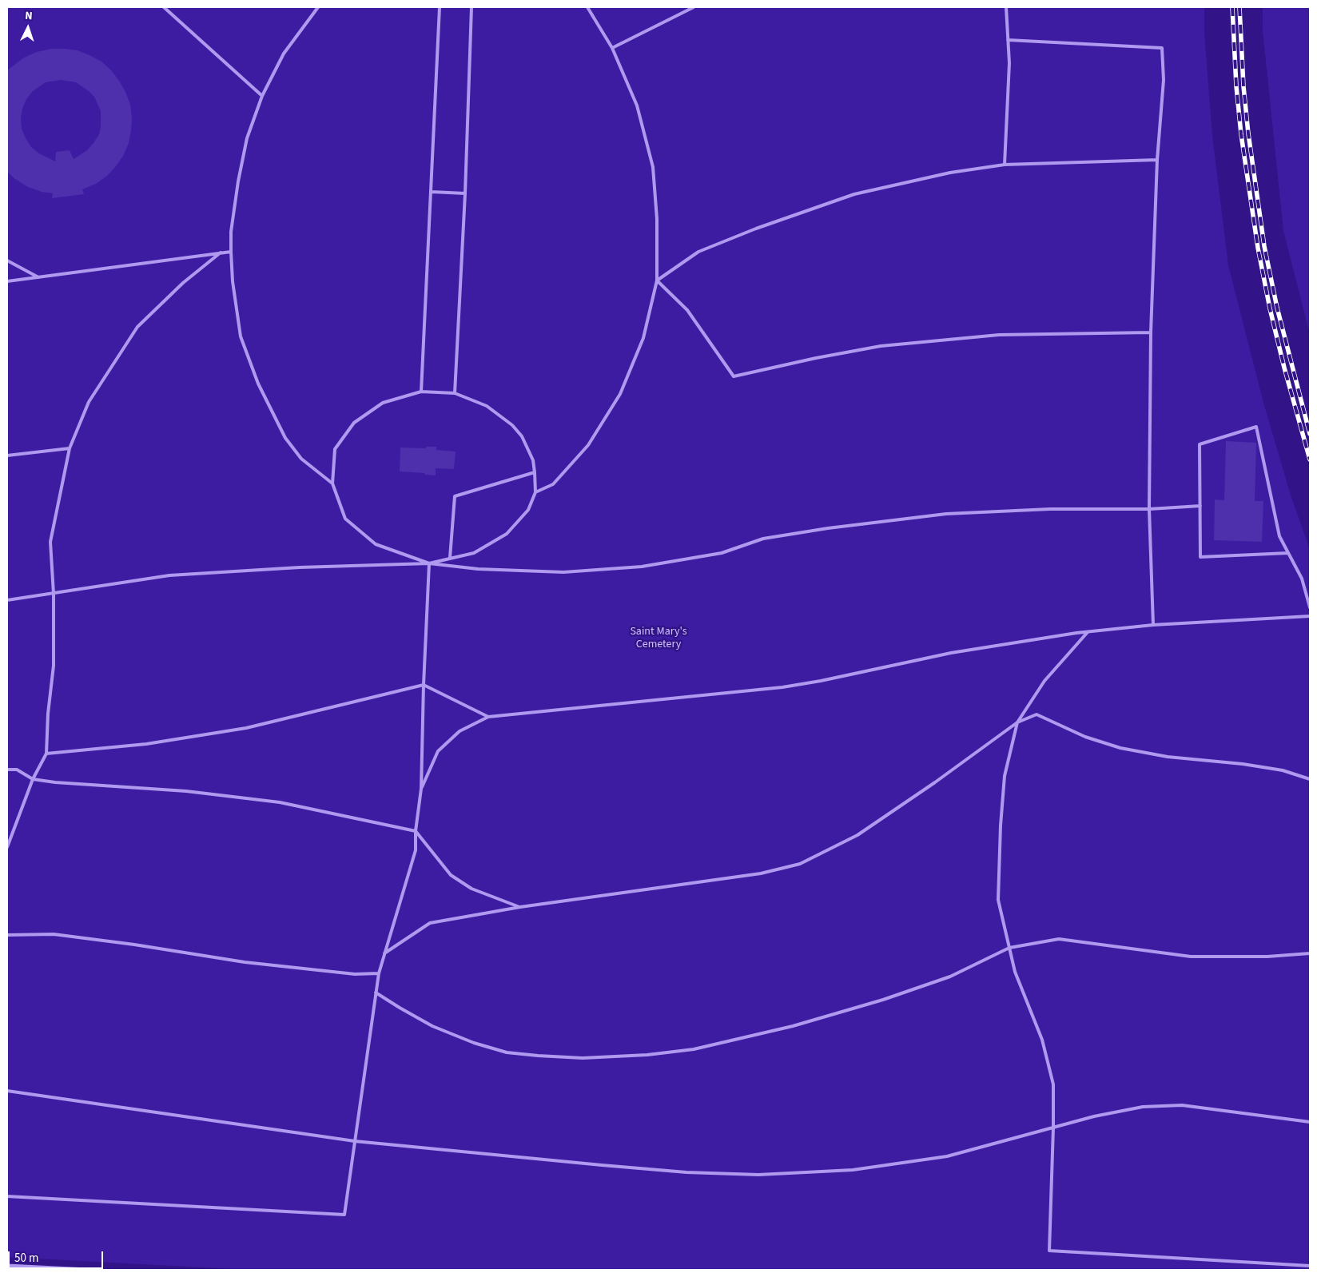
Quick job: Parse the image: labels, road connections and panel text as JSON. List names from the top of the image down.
{
  "parks": ["Saint Mary's Cemetery"],
  "scale_bar": "50 m",
  "north": "top"
}
